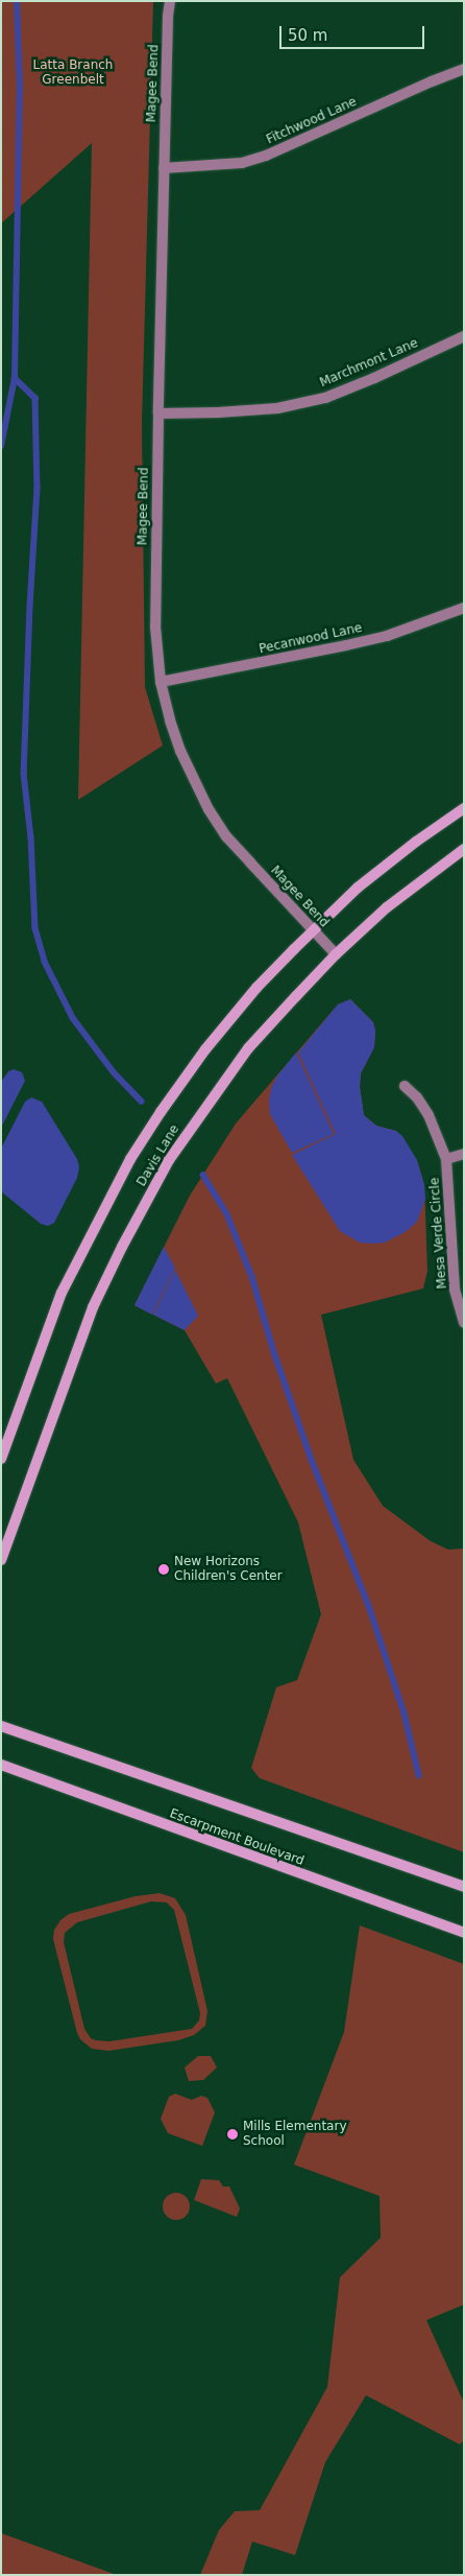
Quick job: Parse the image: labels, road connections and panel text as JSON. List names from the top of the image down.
{
  "streets": {
    "main road": ["Davis Lane", "Escarpment Boulevard"],
    "street": [
      "Magee Bend",
      "Fitchwood Lane",
      "Marchmont Lane",
      "Pecanwood Lane",
      "Mesa Verde Circle"
    ]
  },
  "crossings": [
    ["Magee Bend", "Fitchwood Lane"],
    ["Magee Bend", "Marchmont Lane"],
    ["Magee Bend", "Pecanwood Lane"],
    ["Magee Bend", "Davis Lane"]
  ],
  "parks": ["Latta Branch Greenbelt"],
  "places": ["New Horizons Children's Center", "Mills Elementary School"],
  "scale_bar": "50 m"
}
